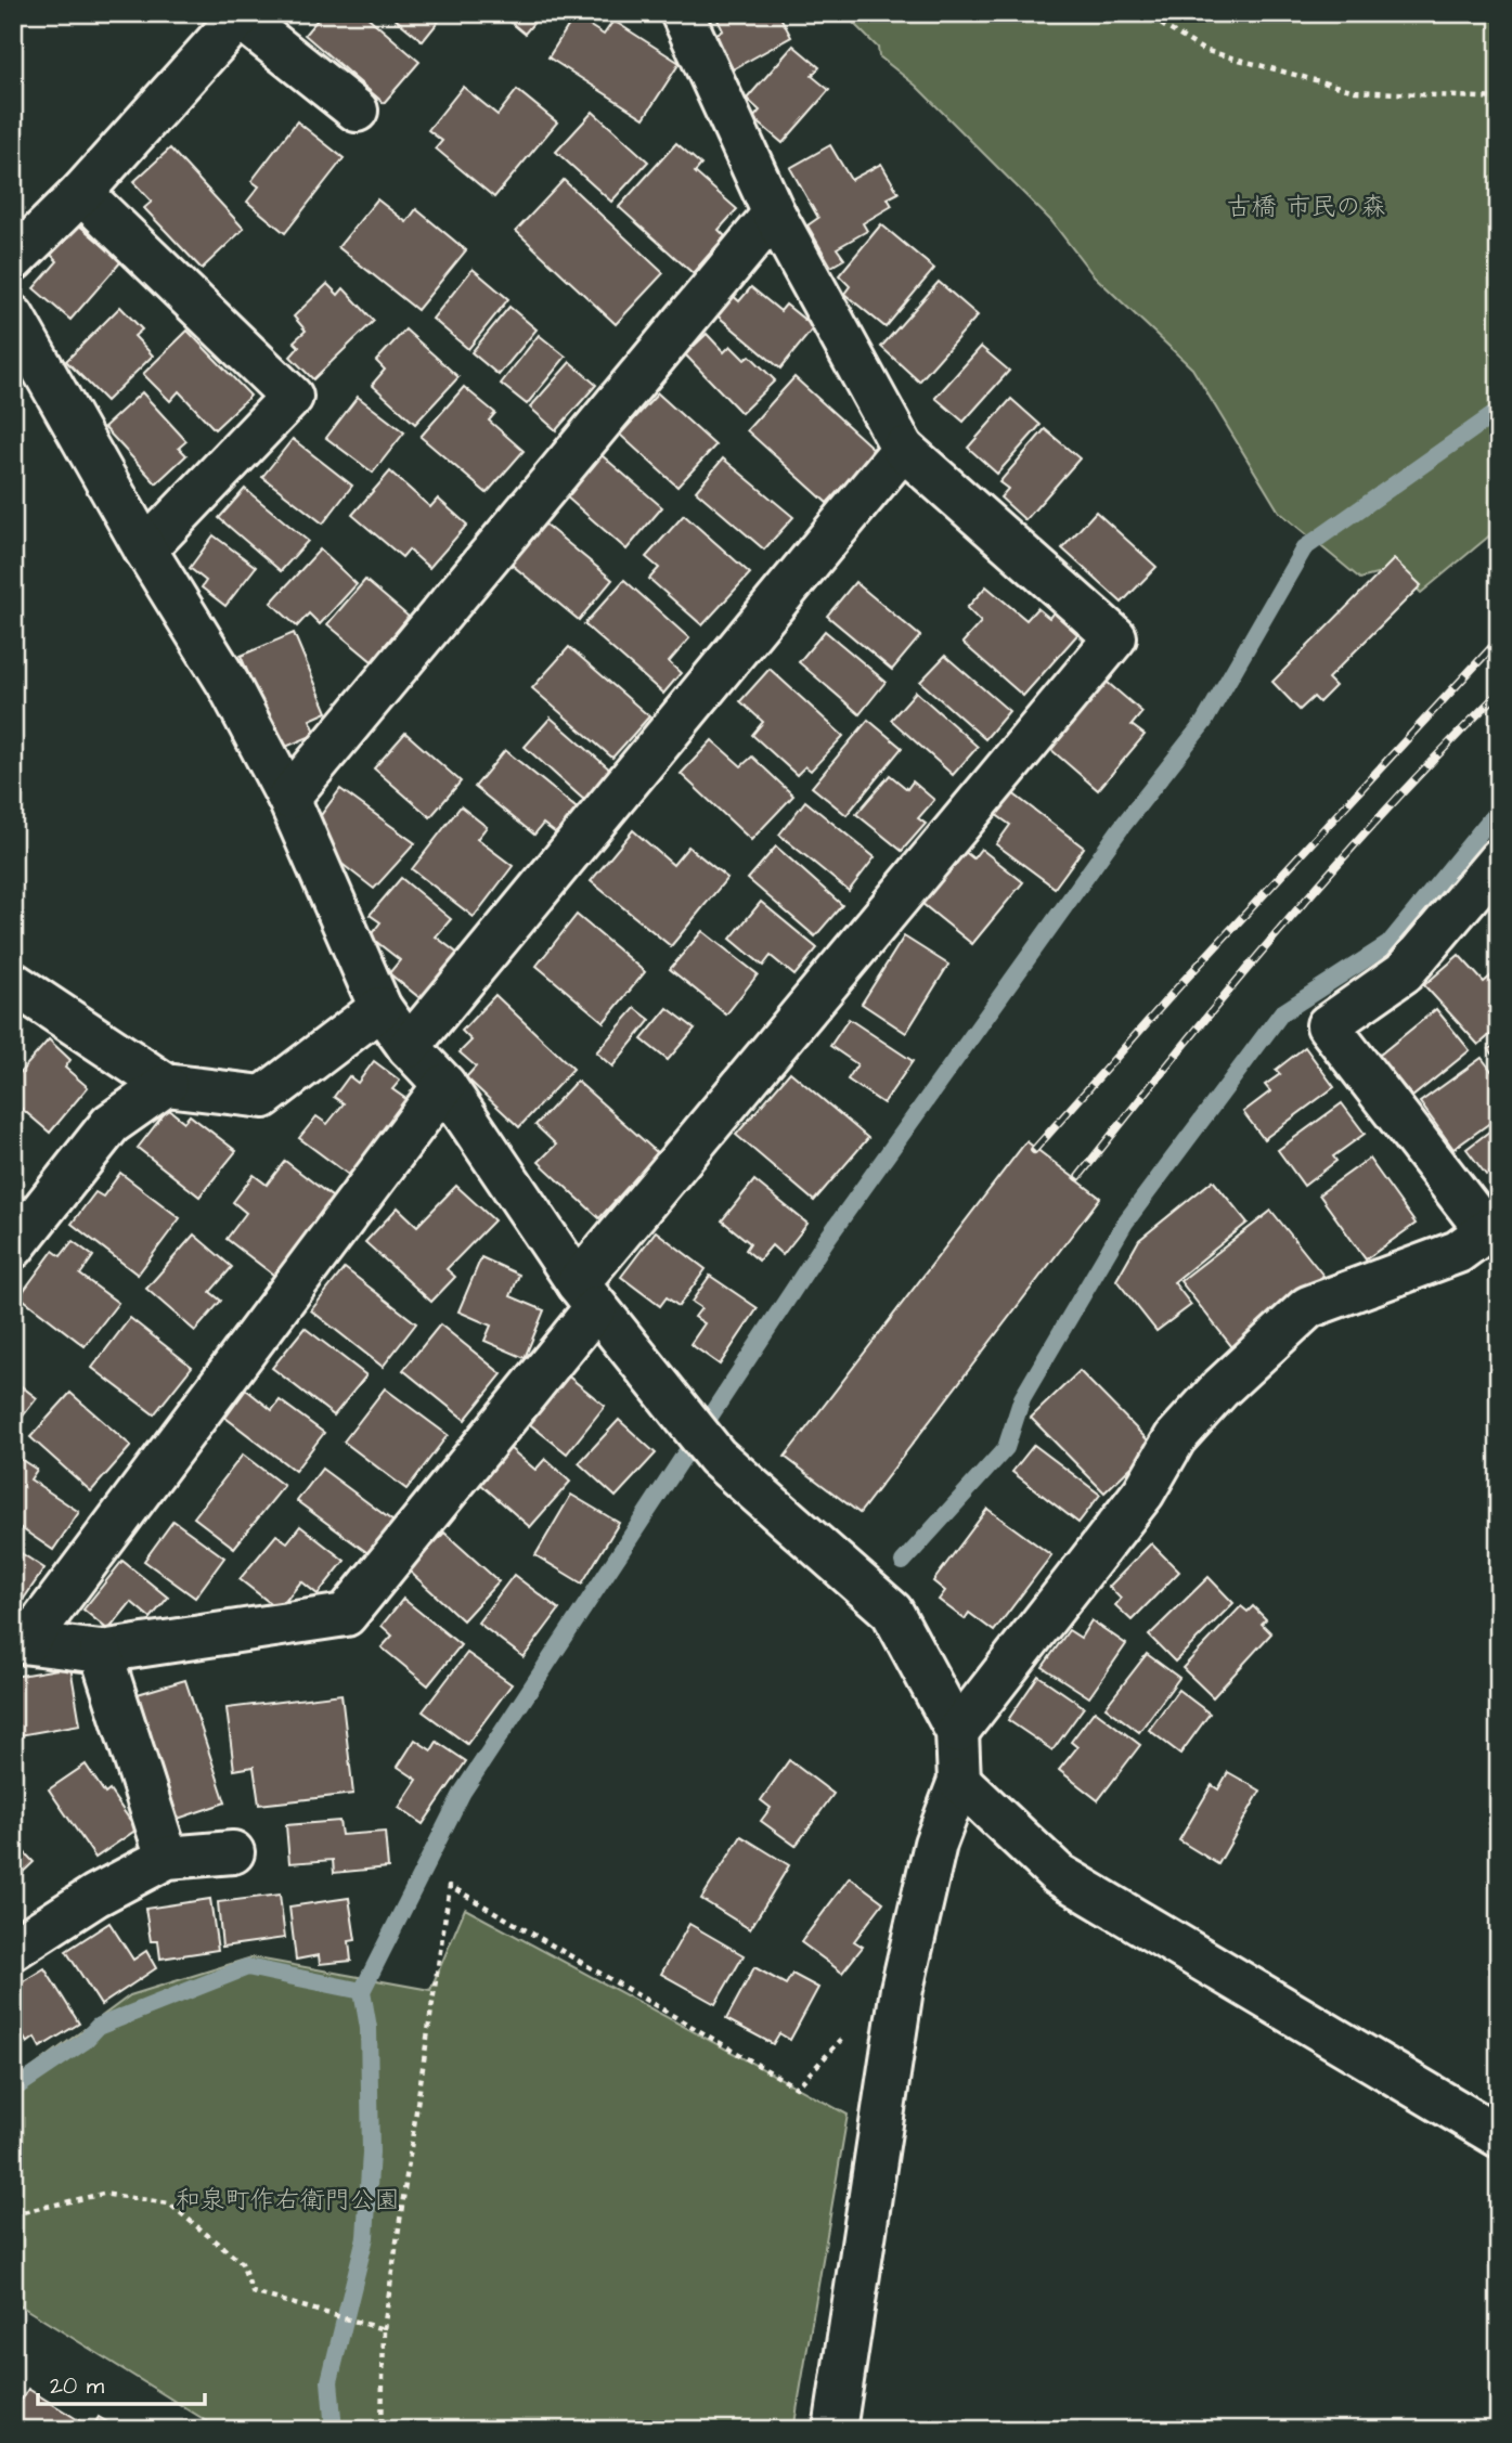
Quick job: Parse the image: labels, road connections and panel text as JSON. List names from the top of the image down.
{
  "parks": ["古橋 市民の森", "和泉町作右衛門公園"],
  "scale_bar": "20 m"
}
